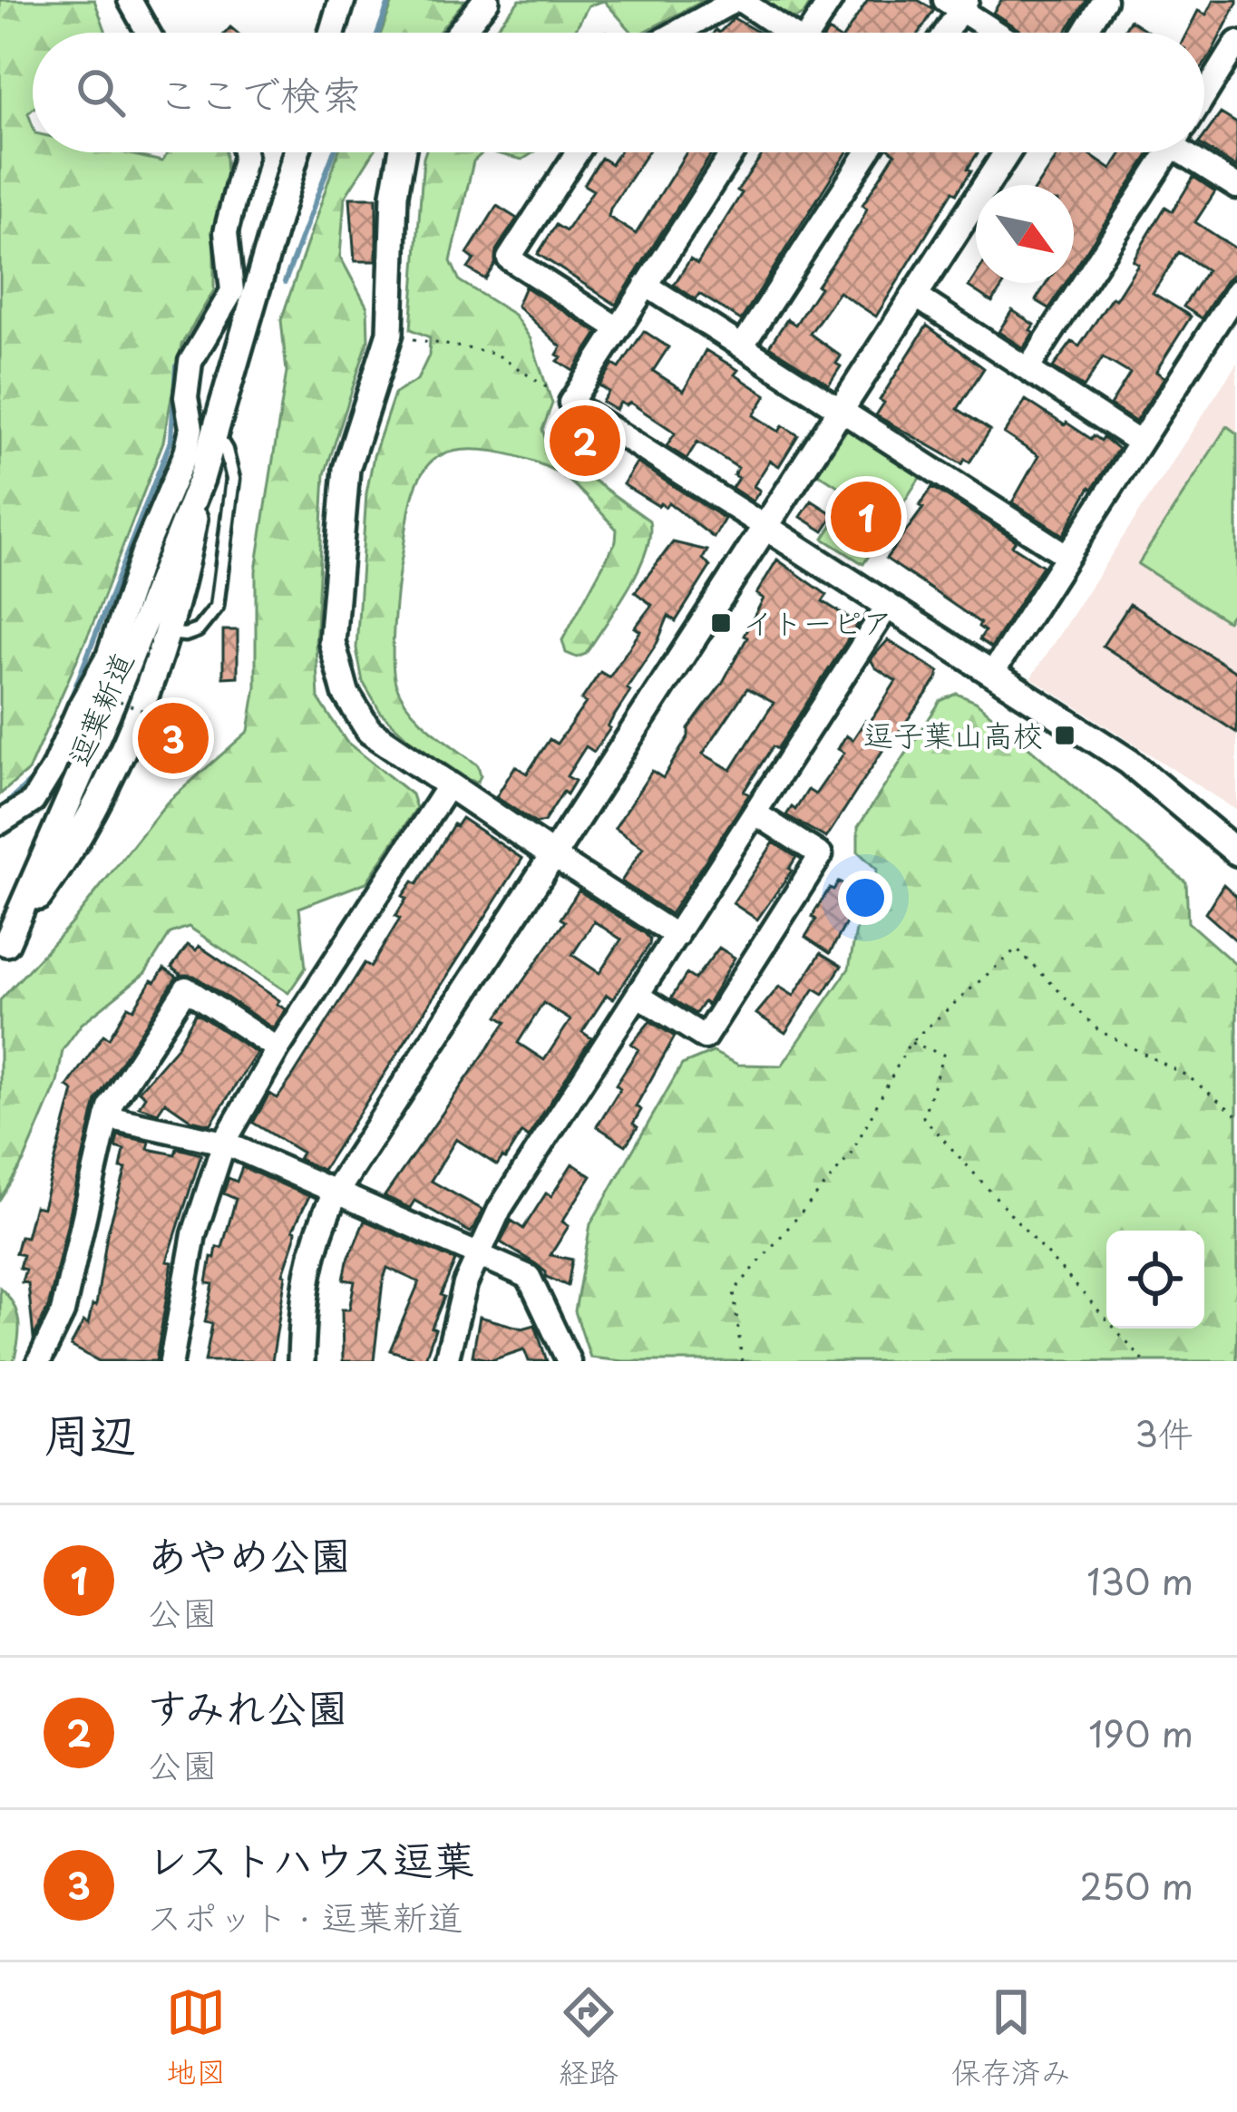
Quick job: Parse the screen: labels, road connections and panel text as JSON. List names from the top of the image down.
{
  "streets": {
    "street": ["逗葉新道"]
  },
  "places": {
    "transit": ["イトーピア", "逗子葉山高校"]
  },
  "north": "bottom right",
  "page": {
    "search": "ここで検索",
    "pins": ["2", "1", "3"],
    "heading": ["周辺", "3件"],
    "list": [
      {
        "mark": "1",
        "name": "あやめ公園",
        "note": "公園",
        "value": "130 m"
      },
      {
        "mark": "2",
        "name": "すみれ公園",
        "note": "公園",
        "value": "190 m"
      },
      {
        "mark": "3",
        "name": "レストハウス逗葉",
        "note": "スポット · 逗葉新道",
        "value": "250 m"
      }
    ],
    "nav": ["地図", "経路", "保存済み"]
  }
}
